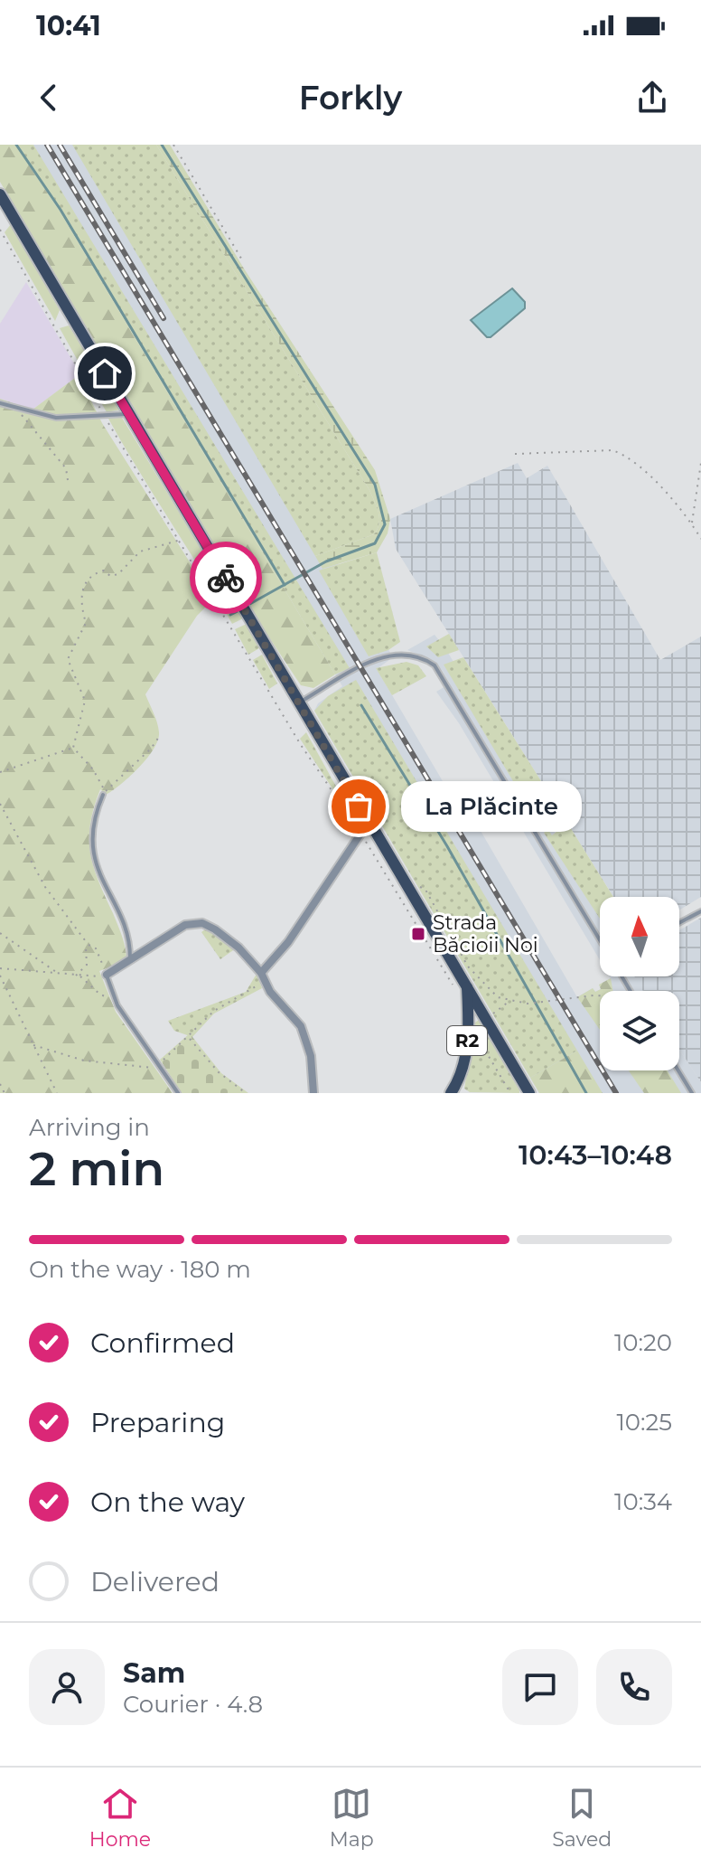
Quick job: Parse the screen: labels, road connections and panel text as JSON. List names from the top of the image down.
{
  "streets": {
    "main road": ["R2"]
  },
  "places": {
    "other": ["La Plăcinte"],
    "transit": ["Strada Băcioii Noi"]
  },
  "north": "top",
  "page": {
    "status": "10:41",
    "header": "Forkly",
    "bubble": "La Plăcinte",
    "heading": ["2 min", "Arriving in", "10:43–10:48"],
    "panel": ["Sam", "Courier · 4.8"],
    "bar": "On the way · 180 m",
    "list": [
      ["Confirmed", "10:20"],
      ["Preparing", "10:25"],
      ["On the way", "10:34"],
      "Delivered"
    ],
    "tabs": ["Home", "Map", "Saved"]
  }
}
